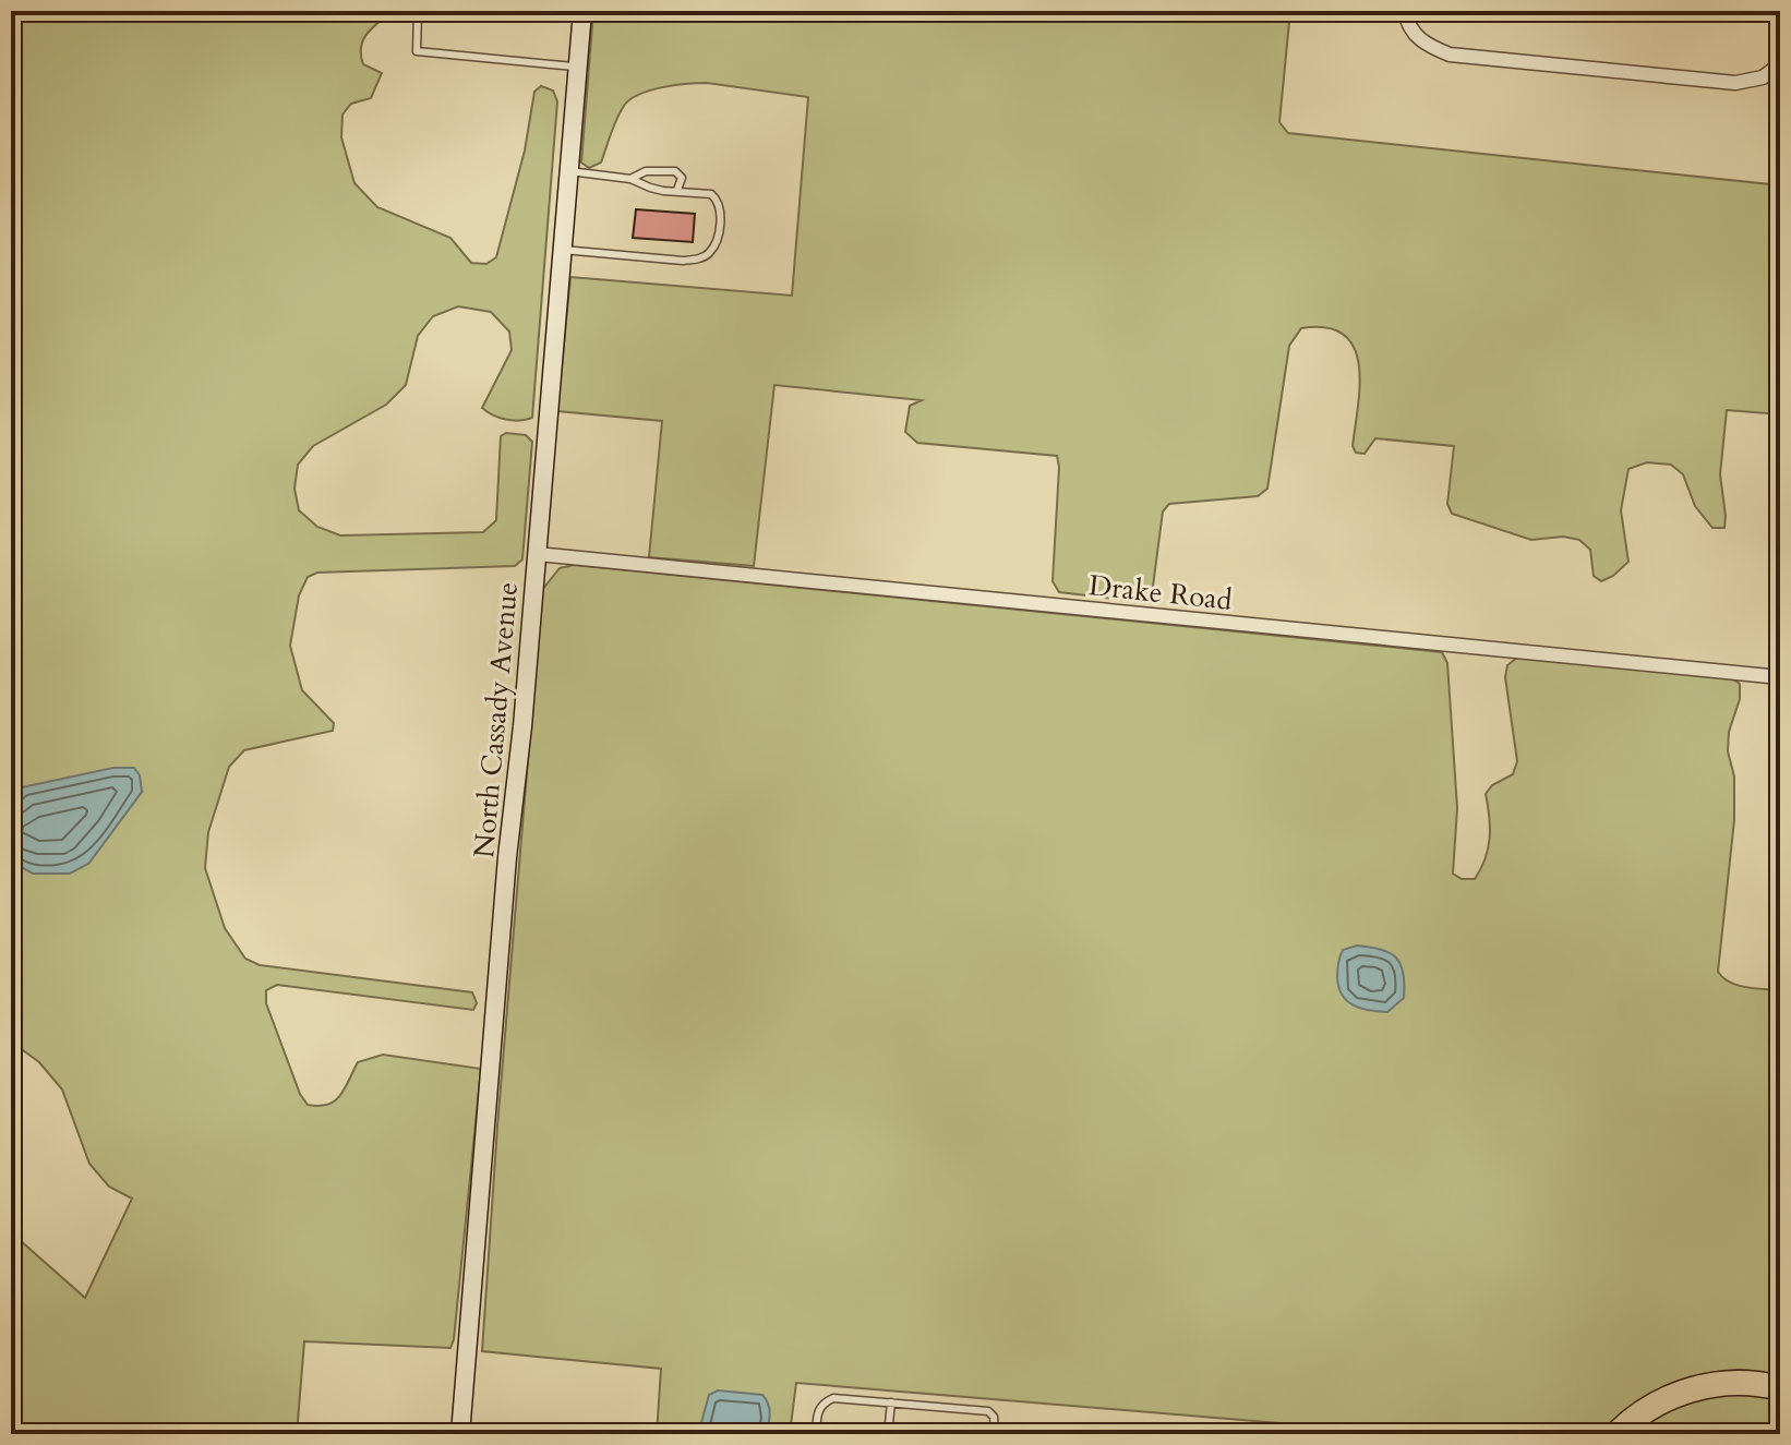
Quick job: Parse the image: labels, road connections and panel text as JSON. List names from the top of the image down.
{
  "streets": {
    "main road": ["North Cassady Avenue"],
    "street": ["Drake Road"]
  },
  "crossings": [
    ["Drake Road", "North Cassady Avenue"]
  ]
}
